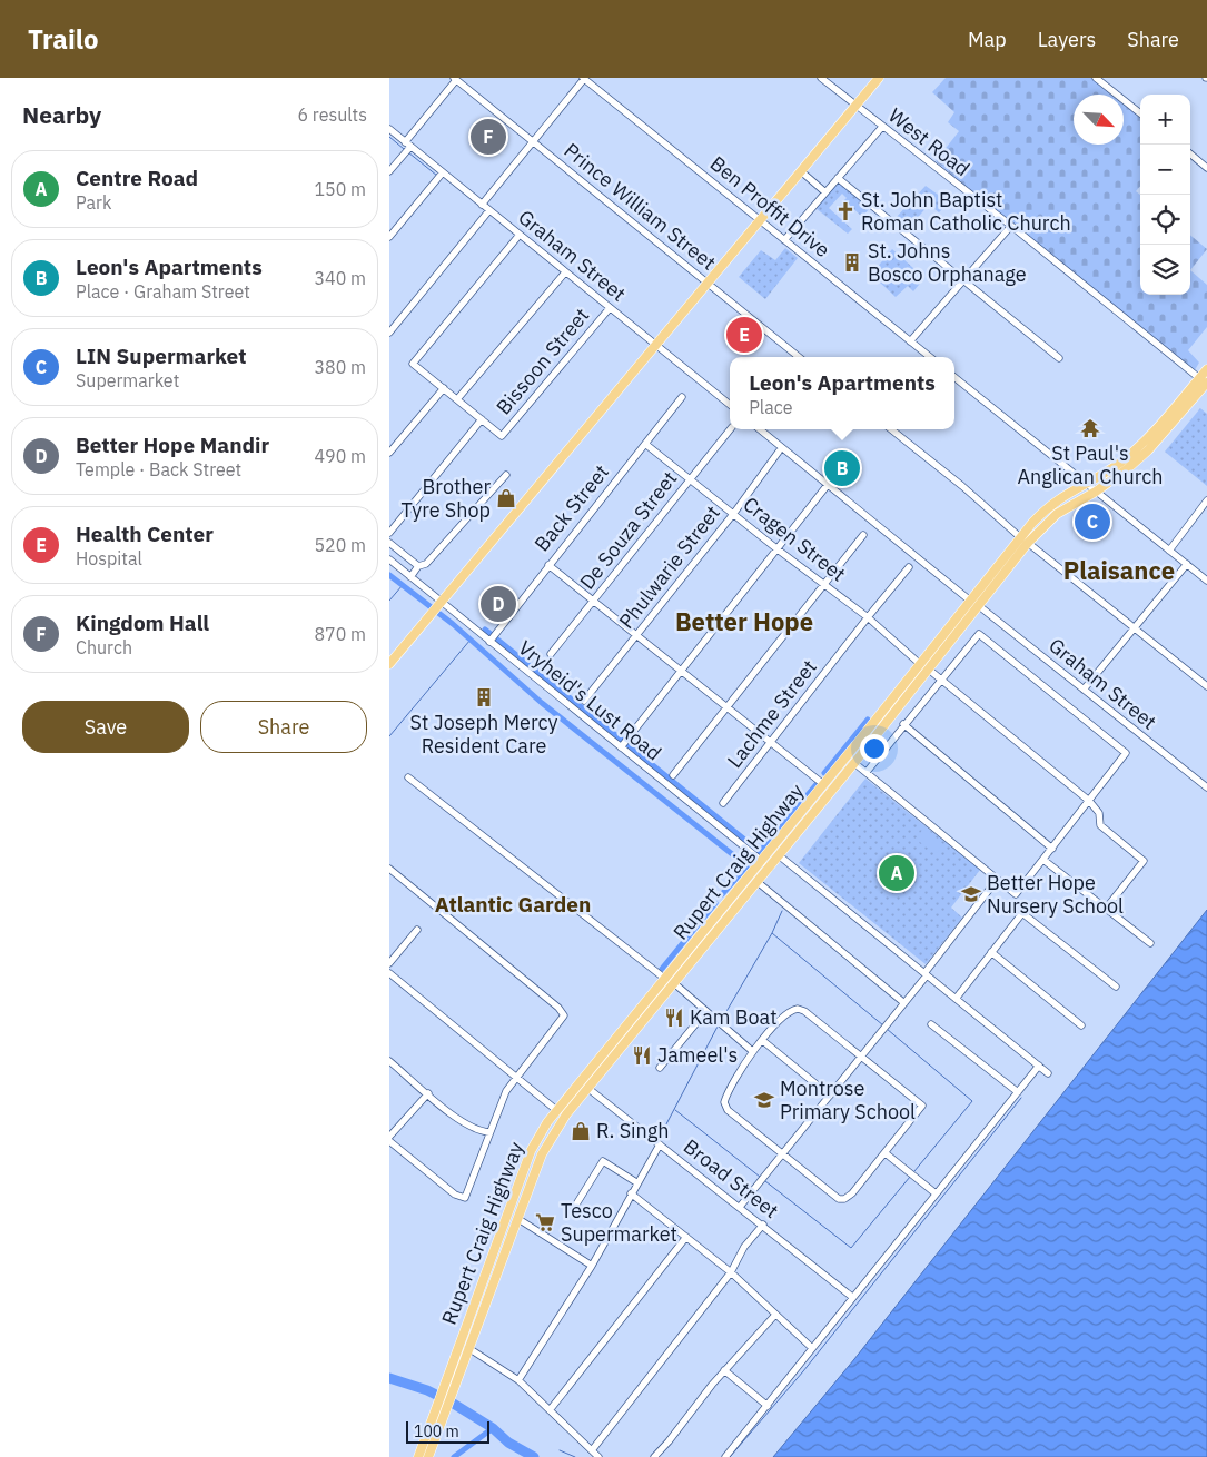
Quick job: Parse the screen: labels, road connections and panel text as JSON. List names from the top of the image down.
{
  "streets": {
    "main road": ["Rupert Craig Highway"],
    "street": [
      "West Road",
      "Prince William Street",
      "Ben Proffit Drive",
      "Graham Street",
      "Bissoon Street",
      "Back Street",
      "De Souza Street",
      "Cragen Street",
      "Phulwarie Street",
      "Vryheid's Lust Road",
      "Lachme Street",
      "Broad Street"
    ]
  },
  "crossings": [
    ["West Road", "Rupert Craig Highway"],
    ["Graham Street", "Bissoon Street"],
    ["Graham Street", "Rupert Craig Highway"],
    ["Back Street", "Cragen Street"],
    ["Back Street", "Vryheid's Lust Road"],
    ["De Souza Street", "Cragen Street"],
    ["Cragen Street", "Phulwarie Street"],
    ["Cragen Street", "Lachme Street"],
    ["Cragen Street", "Rupert Craig Highway"],
    ["Vryheid's Lust Road", "Rupert Craig Highway"],
    ["Rupert Craig Highway", "Broad Street"]
  ],
  "districts": ["Plaisance", "Better Hope", "Atlantic Garden"],
  "places": {
    "church": ["St. John Baptist Roman Catholic Church"],
    "building": ["St. Johns Bosco Orphanage", "St Joseph Mercy Resident Care"],
    "temple": ["St Paul's Anglican Church"],
    "shop": ["Brother Tyre Shop", "R. Singh"],
    "school or university": ["Better Hope Nursery School", "Montrose Primary School"],
    "restaurant": ["Kam Boat", "Jameel's"],
    "supermarket": ["Tesco Supermarket"]
  },
  "scale_bar": "100 m",
  "north": "bottom right",
  "page": {
    "header": "Trailo",
    "nav": ["Map", "Layers", "Share"],
    "heading": ["Nearby", "6 results"],
    "map_buttons": ["+", "−"],
    "pins": [
      "F",
      "E",
      "B",
      "C",
      "D",
      "A"
    ],
    "list": [
      {
        "mark": "A",
        "name": "Centre Road",
        "note": "Park",
        "value": "150 m"
      },
      {
        "mark": "B",
        "name": "Leon's Apartments",
        "note": "Place · Graham Street",
        "value": "340 m"
      },
      {
        "mark": "C",
        "name": "LIN Supermarket",
        "note": "Supermarket",
        "value": "380 m"
      },
      {
        "mark": "D",
        "name": "Better Hope Mandir",
        "note": "Temple · Back Street",
        "value": "490 m"
      },
      {
        "mark": "E",
        "name": "Health Center",
        "note": "Hospital",
        "value": "520 m"
      },
      {
        "mark": "F",
        "name": "Kingdom Hall",
        "note": "Church",
        "value": "870 m"
      }
    ],
    "popup": ["Leon's Apartments", "Place"],
    "buttons": ["Save", "Share"],
    "scale": "100 m"
  }
}
